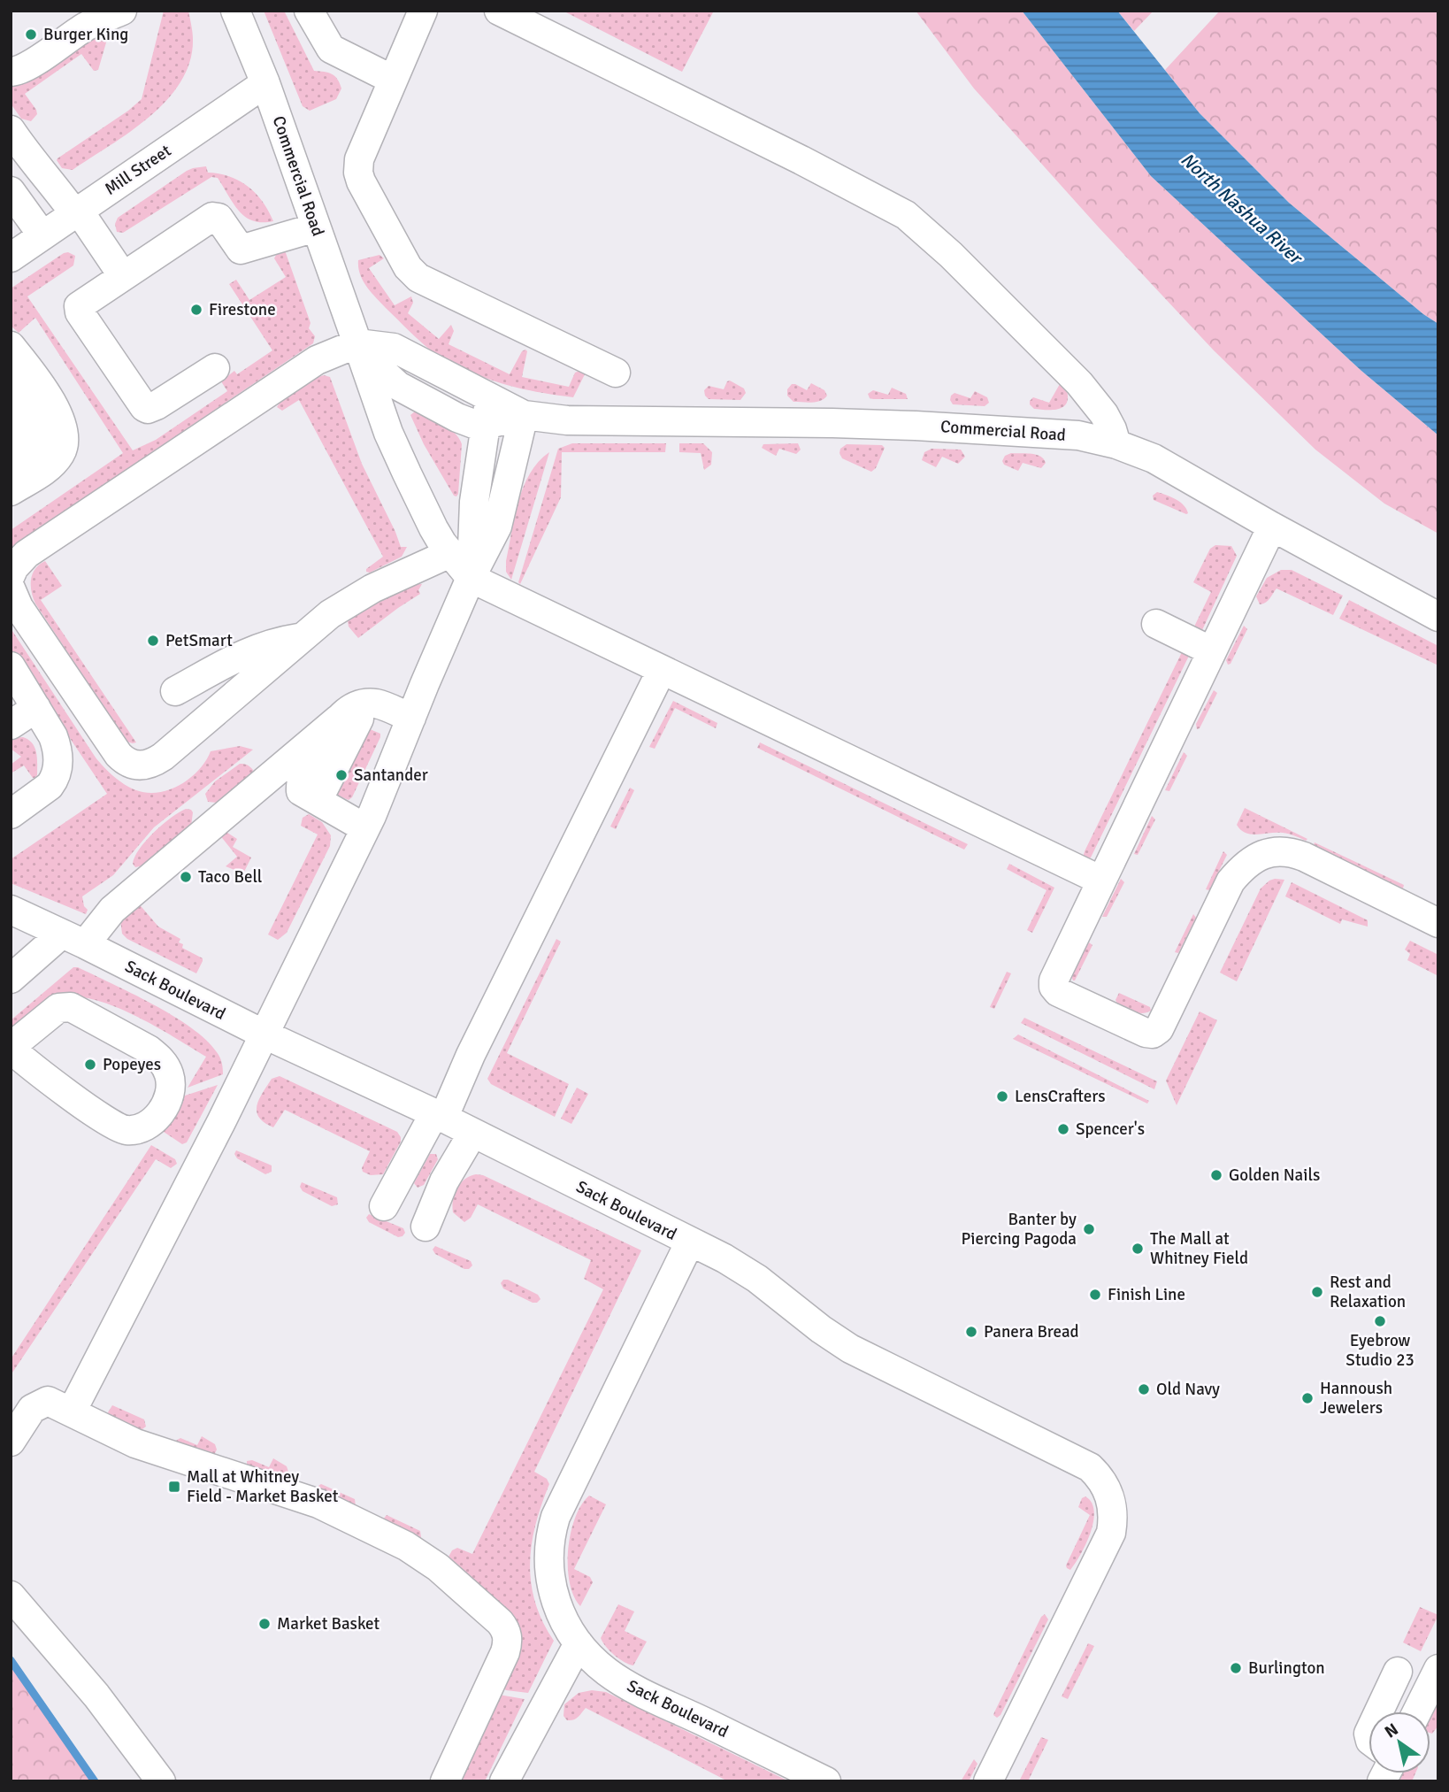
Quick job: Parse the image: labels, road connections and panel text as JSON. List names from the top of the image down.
{
  "streets": {
    "street": ["Mill Street", "Commercial Road", "Sack Boulevard"]
  },
  "crossings": [
    ["Mill Street", "Commercial Road"]
  ],
  "water": ["North Nashua River"],
  "places": {
    "other": [
      "Burger King",
      "Firestone",
      "PetSmart",
      "Santander",
      "Taco Bell",
      "Popeyes",
      "LensCrafters",
      "Spencer's",
      "Golden Nails",
      "Banter by Piercing Pagoda",
      "The Mall at Whitney Field",
      "Rest and Relaxation",
      "Finish Line",
      "Eyebrow Studio 23",
      "Panera Bread",
      "Old Navy",
      "Hannoush Jewelers",
      "Market Basket",
      "Burlington"
    ],
    "transit": ["Mall at Whitney Field - Market Basket"]
  },
  "north": "top left"
}
